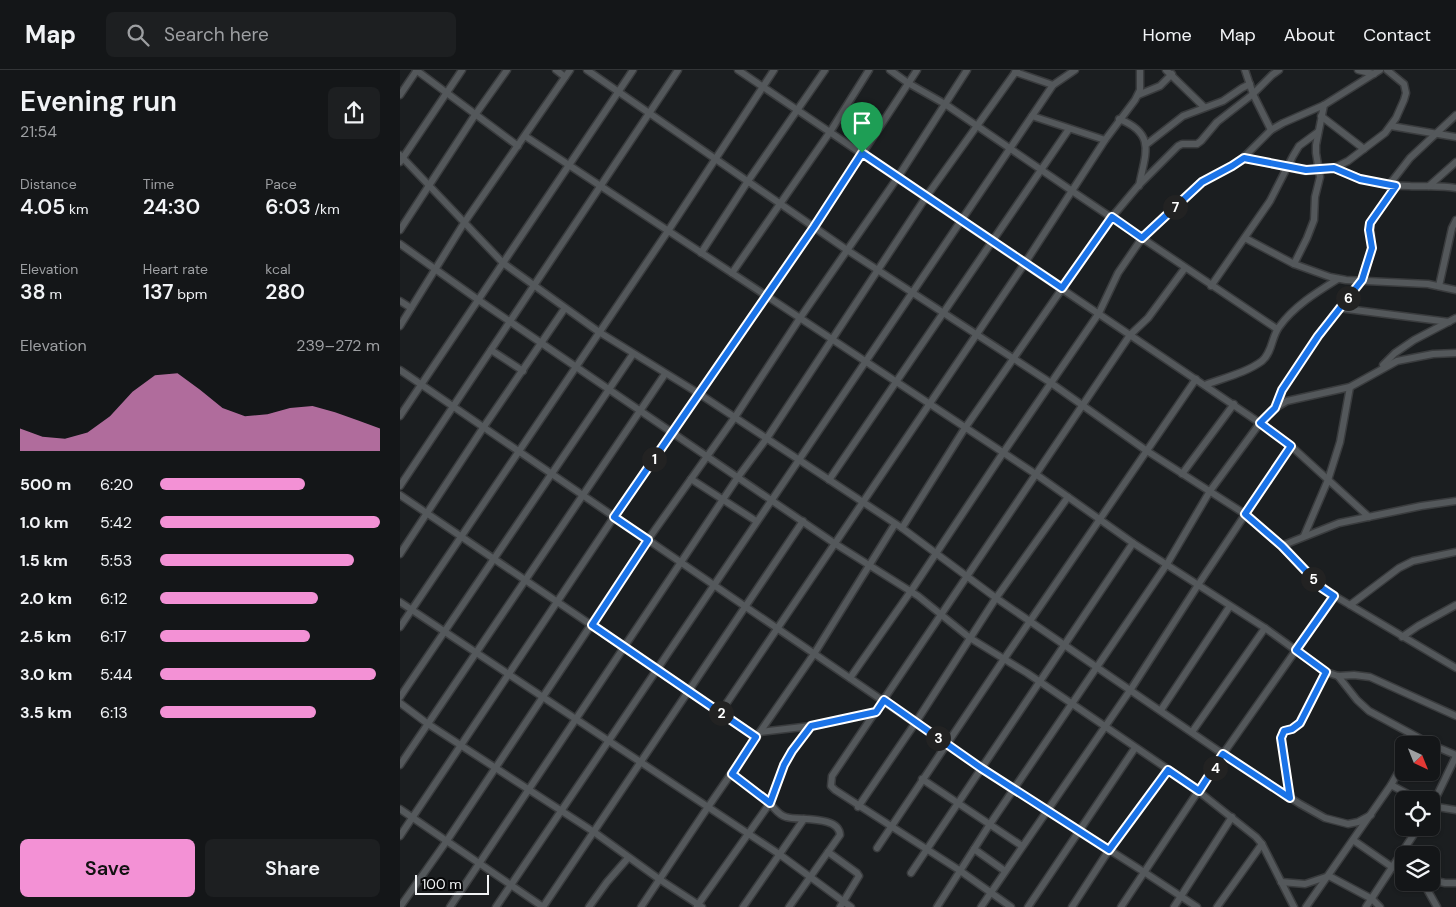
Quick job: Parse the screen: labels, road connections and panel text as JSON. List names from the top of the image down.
{
  "scale_bar": "100 m",
  "north": "bottom right",
  "page": {
    "header": "Map",
    "search": "Search here",
    "nav": [
      "Home",
      "Map",
      "About",
      "Contact"
    ],
    "heading": ["Evening run", "21:54"],
    "stats": [
      ["Distance", "4.05 km"],
      ["Time", "24:30"],
      ["Pace", "6:03 /km"],
      ["Elevation", "38 m"],
      ["Heart rate", "137 bpm"],
      ["kcal", "280"]
    ],
    "pins": [
      "7",
      "6",
      "1",
      "5",
      "2",
      "3",
      "4"
    ],
    "chart": ["Elevation", "239–272 m"],
    "list": [
      {
        "name": "500 m",
        "note": "6:20"
      },
      {
        "name": "1.0 km",
        "note": "5:42"
      },
      {
        "name": "1.5 km",
        "note": "5:53"
      },
      {
        "name": "2.0 km",
        "note": "6:12"
      },
      {
        "name": "2.5 km",
        "note": "6:17"
      },
      {
        "name": "3.0 km",
        "note": "5:44"
      },
      {
        "name": "3.5 km",
        "note": "6:13"
      }
    ],
    "buttons": ["Save", "Share"],
    "scale": "100 m"
  }
}
